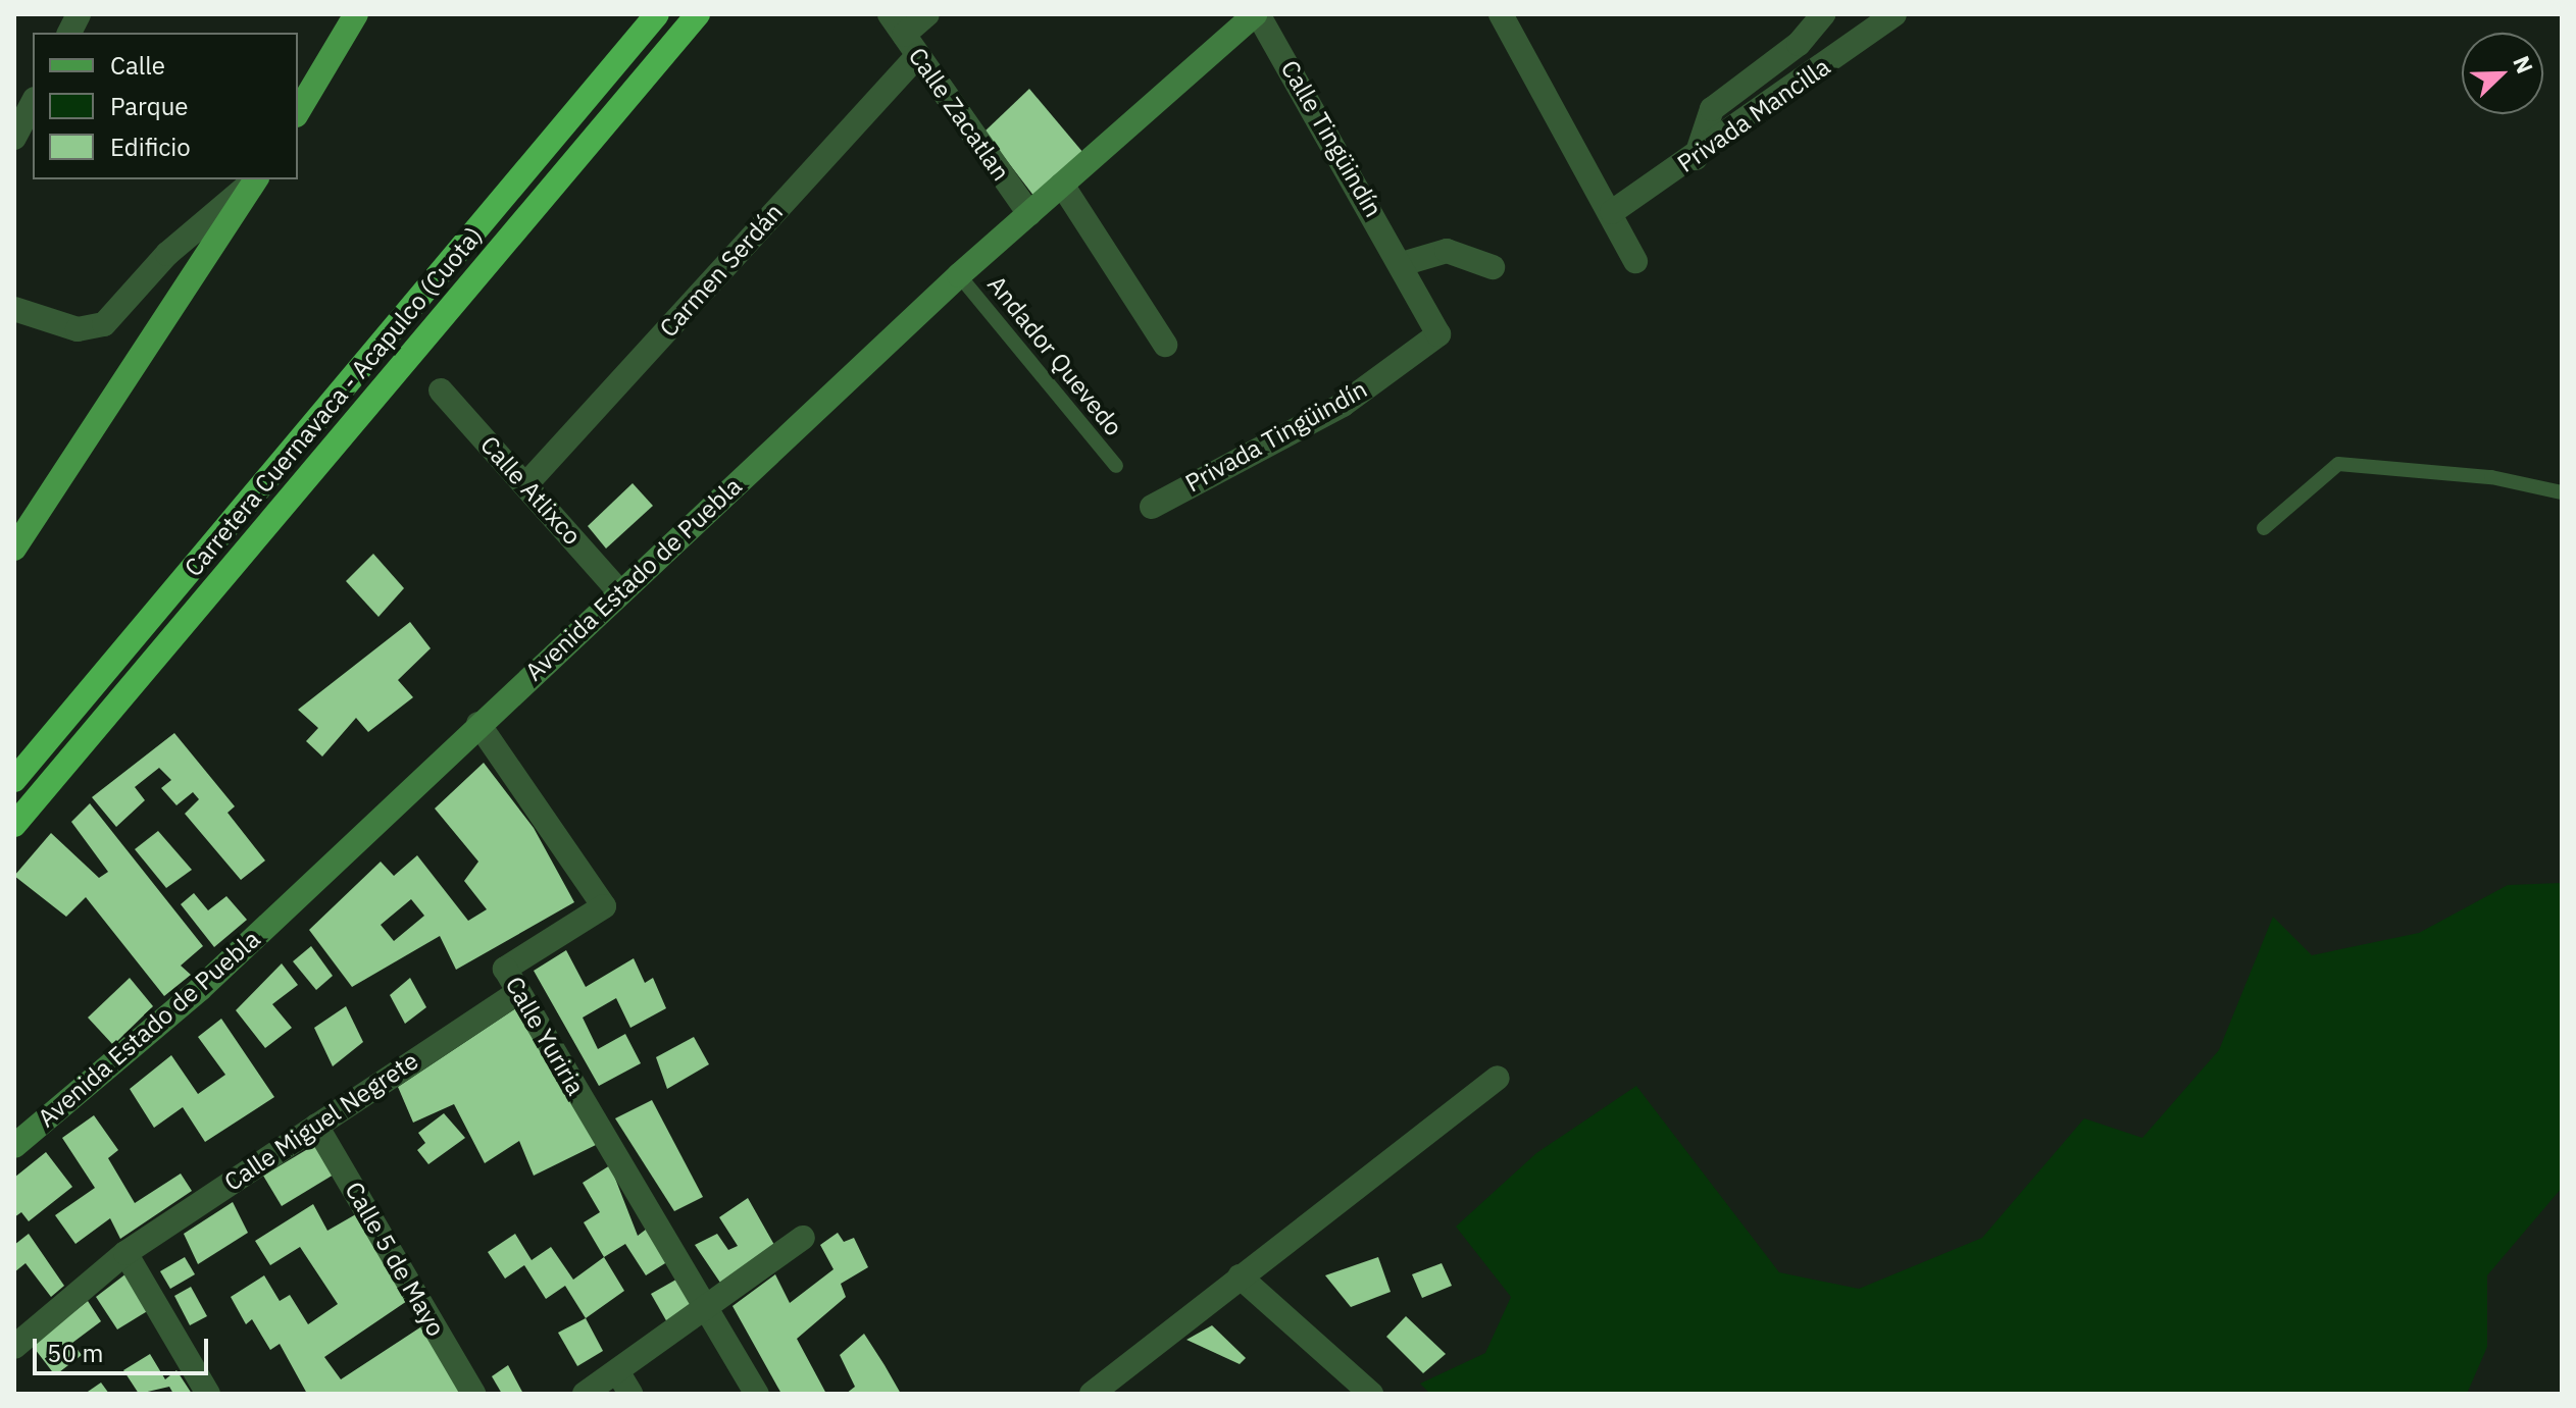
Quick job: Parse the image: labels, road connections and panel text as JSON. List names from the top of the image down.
{
  "streets": {
    "highway": ["Carretera Cuernavaca - Acapulco (Cuota)"],
    "street": [
      "Calle Zacatlan",
      "Privada Mancilla",
      "Calle Tingüindín",
      "Carmen Serdán",
      "Privada Tingüindín",
      "Calle Atlixco",
      "Avenida Estado de Puebla",
      "Calle Yuriria",
      "Calle Miguel Negrete",
      "Calle 5 de Mayo"
    ],
    "lane": ["Andador Quevedo"]
  },
  "crossings": [
    ["Calle Zacatlan", "Carmen Serdán"],
    ["Calle Zacatlan", "Avenida Estado de Puebla"],
    ["Calle Tingüindín", "Privada Tingüindín"],
    ["Calle Tingüindín", "Avenida Estado de Puebla"],
    ["Carmen Serdán", "Calle Atlixco"],
    ["Andador Quevedo", "Avenida Estado de Puebla"],
    ["Calle Atlixco", "Avenida Estado de Puebla"],
    ["Avenida Estado de Puebla", "Calle Yuriria"],
    ["Calle Yuriria", "Calle Miguel Negrete"],
    ["Calle Miguel Negrete", "Calle 5 de Mayo"]
  ],
  "legend": ["Calle", "Parque", "Edificio"],
  "scale_bar": "50 m",
  "north": "top right"
}
